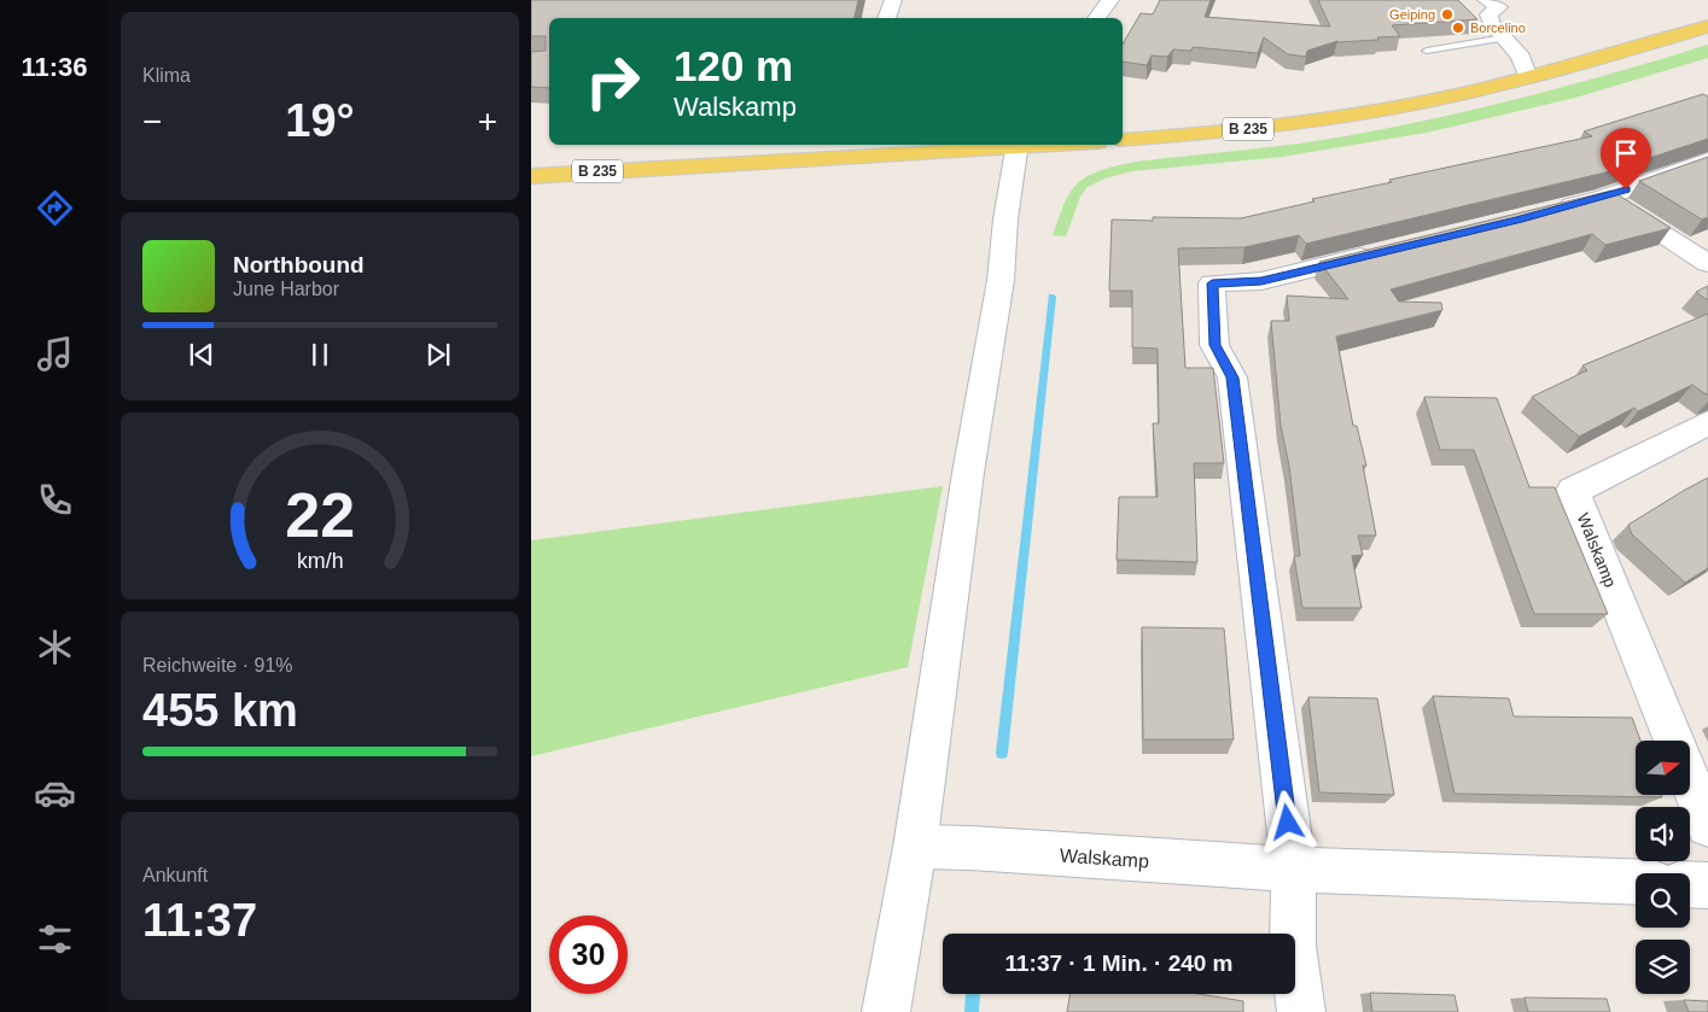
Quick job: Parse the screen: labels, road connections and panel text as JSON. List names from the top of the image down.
{
  "streets": {
    "main road": ["B 235"],
    "street": ["Walskamp"]
  },
  "places": ["Geiping", "Borcelino"],
  "north": "right",
  "page": {
    "tabs": "11:36",
    "tile": [
      "Klima",
      ["Reichweite · 91%", "455 km"],
      ["Ankunft", "11:37"]
    ],
    "turn": ["120 m", "Walskamp"],
    "heat": ["−", "19°", "+"],
    "song": ["Northbound", "June Harbor"],
    "limit": "30",
    "trip": "11:37 · 1 Min. · 240 m",
    "gauge": ["22", "km/h"]
  }
}
